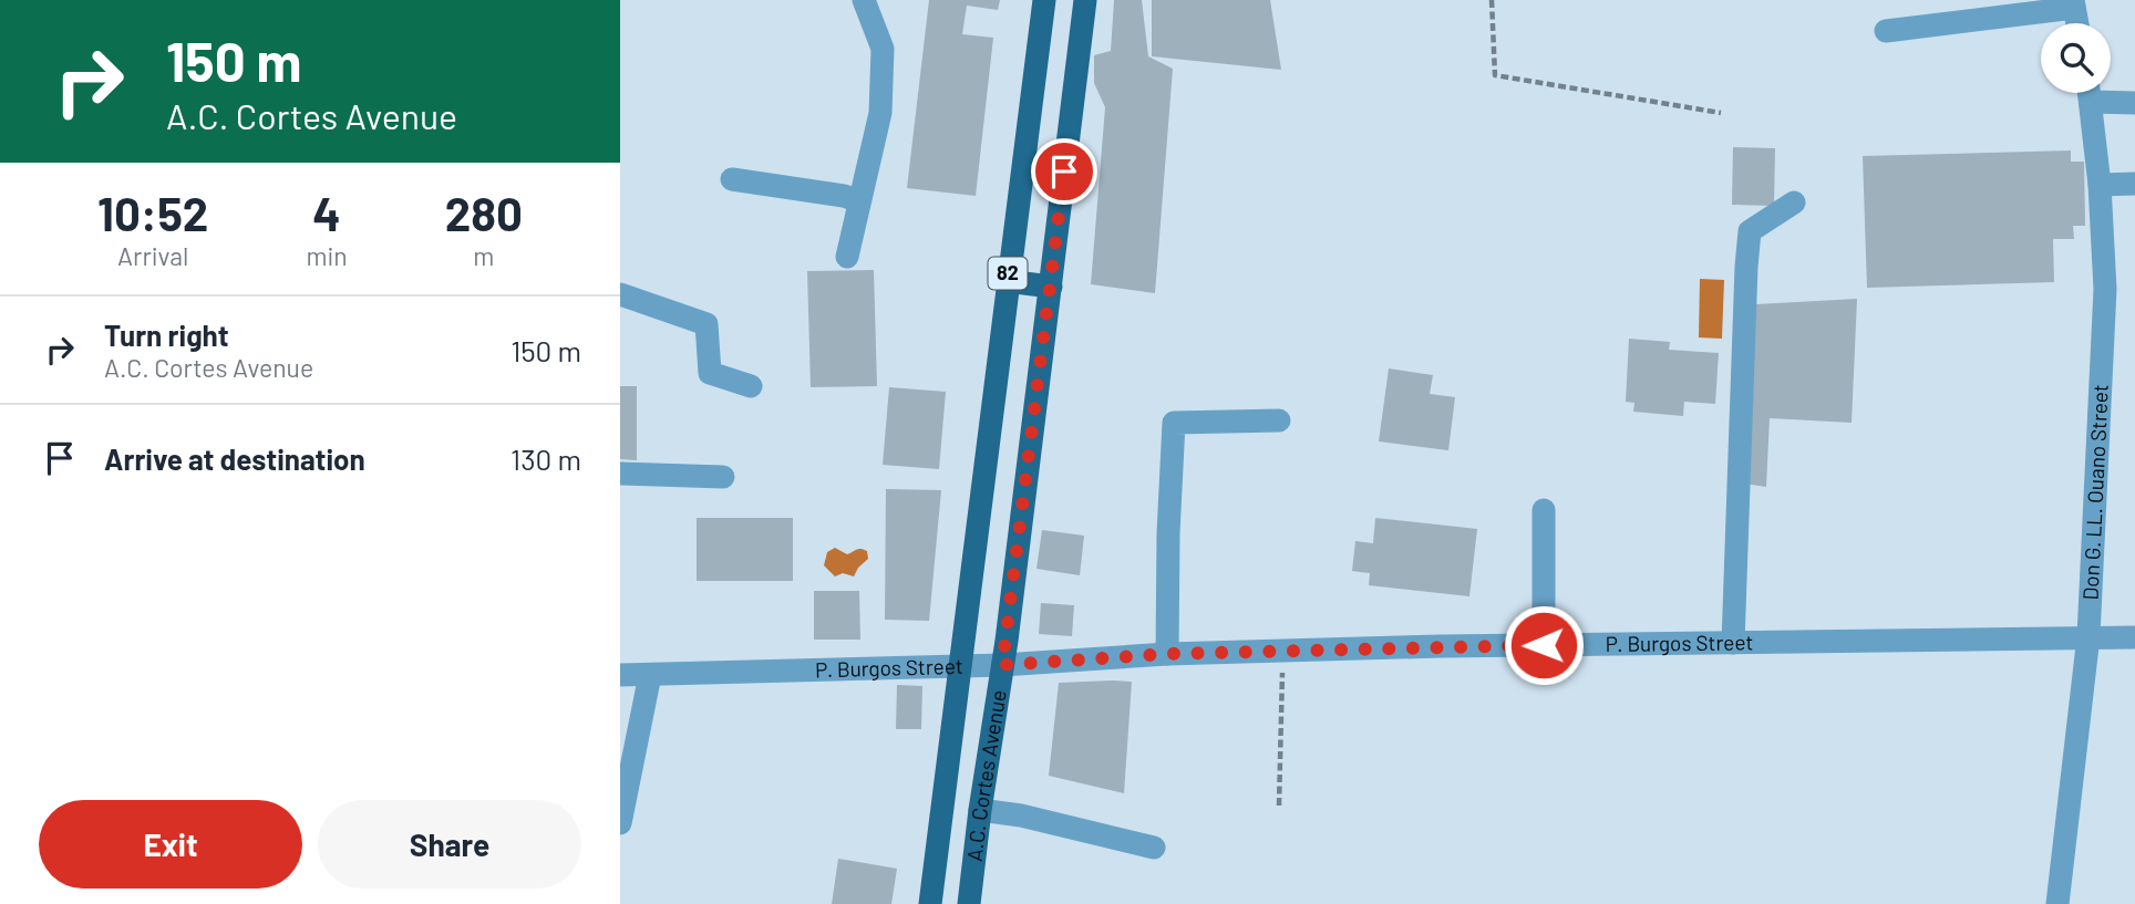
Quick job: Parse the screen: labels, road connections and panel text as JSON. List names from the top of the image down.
{
  "streets": {
    "main road": ["82", "A.C. Cortes Avenue"],
    "street": ["Don G. LL. Ouano Street", "P. Burgos Street"]
  },
  "crossings": [
    ["Don G. LL. Ouano Street", "P. Burgos Street"],
    ["P. Burgos Street", "A.C. Cortes Avenue"]
  ],
  "page": {
    "turn": ["150 m", "A.C. Cortes Avenue"],
    "eta": [
      "10:52",
      "Arrival",
      "4",
      "min",
      "280",
      "m"
    ],
    "list": [
      {
        "name": "Turn right",
        "note": "A.C. Cortes Avenue",
        "value": "150 m"
      },
      {
        "name": "Arrive at destination",
        "value": "130 m"
      }
    ],
    "buttons": ["Exit", "Share"]
  }
}
